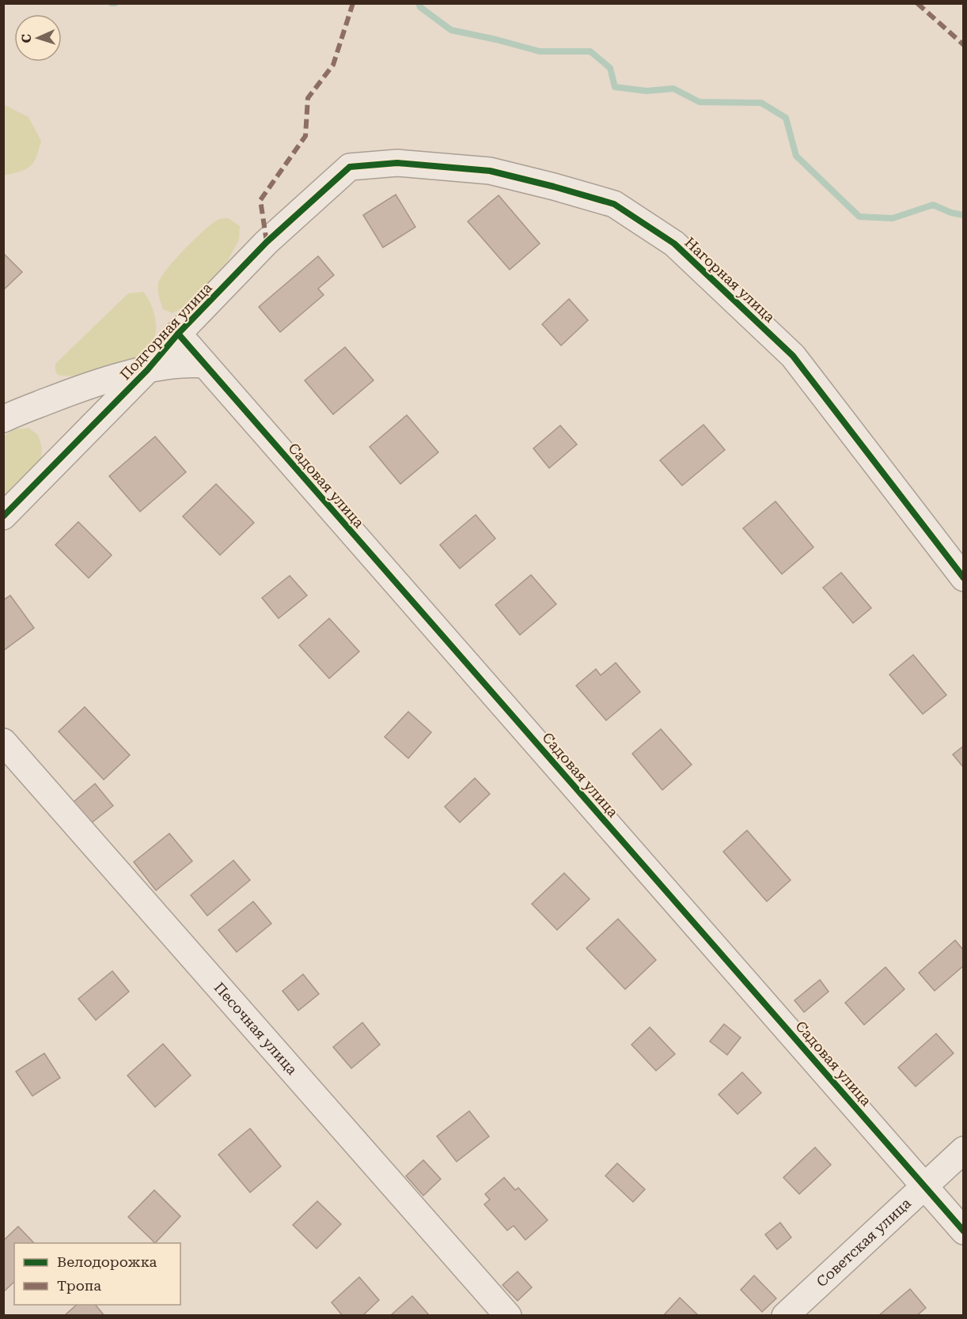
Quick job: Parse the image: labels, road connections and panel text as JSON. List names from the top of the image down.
{
  "streets": {
    "street": [
      "Нагорная улица",
      "Подгорная улица",
      "Садовая улица",
      "Песочная улица",
      "Советская улица"
    ]
  },
  "crossings": [
    ["Нагорная улица", "Подгорная улица"],
    ["Подгорная улица", "Садовая улица"],
    ["Садовая улица", "Советская улица"]
  ],
  "legend": ["Велодорожка", "Тропа"],
  "north": "left"
}
